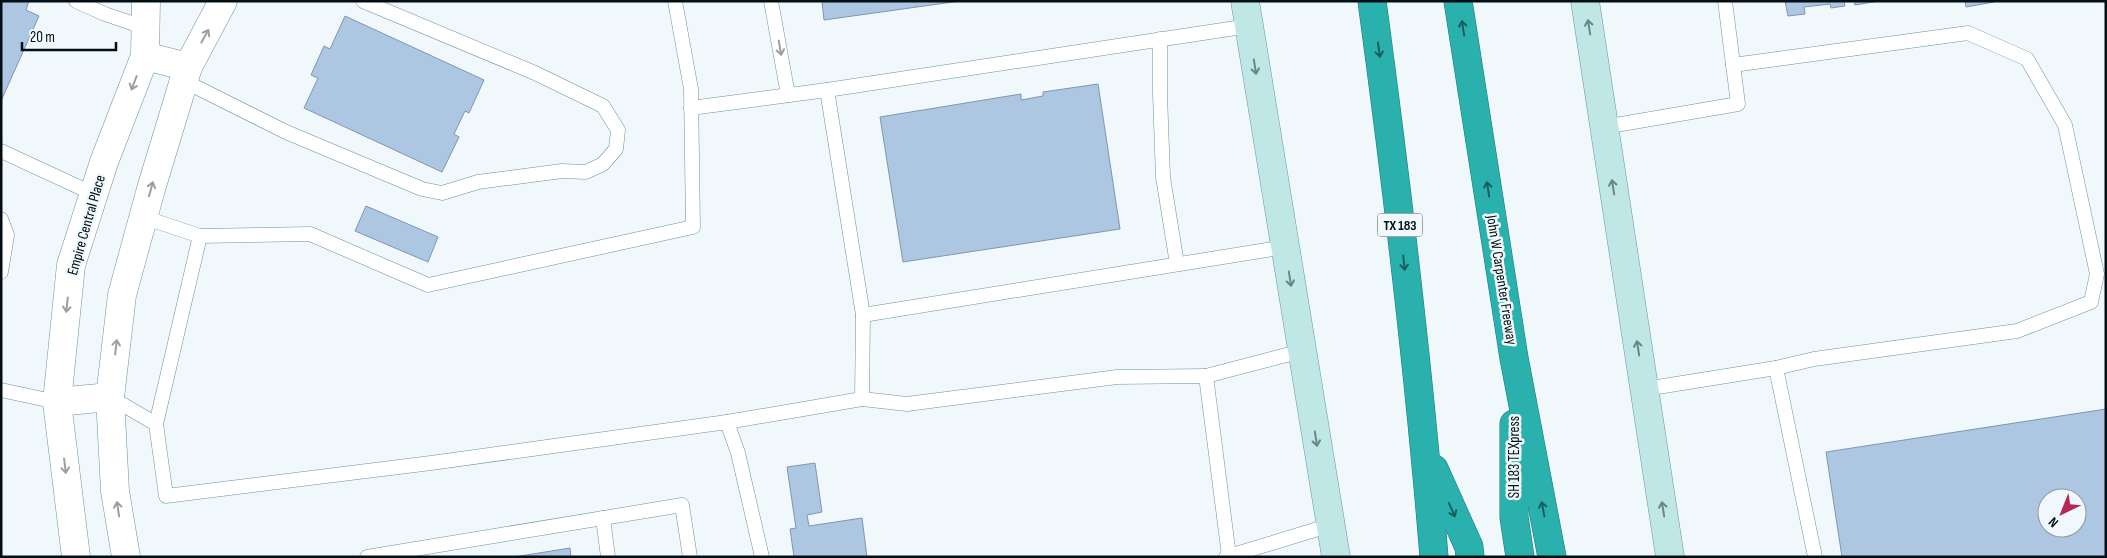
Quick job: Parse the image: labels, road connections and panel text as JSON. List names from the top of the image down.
{
  "streets": {
    "highway": ["TX 183", "John W Carpenter Freeway", "SH 183 TEXpress"],
    "street": ["Empire Central Place"]
  },
  "crossings": [
    ["John W Carpenter Freeway", "SH 183 TEXpress"]
  ],
  "scale_bar": "20 m",
  "north": "bottom left"
}
